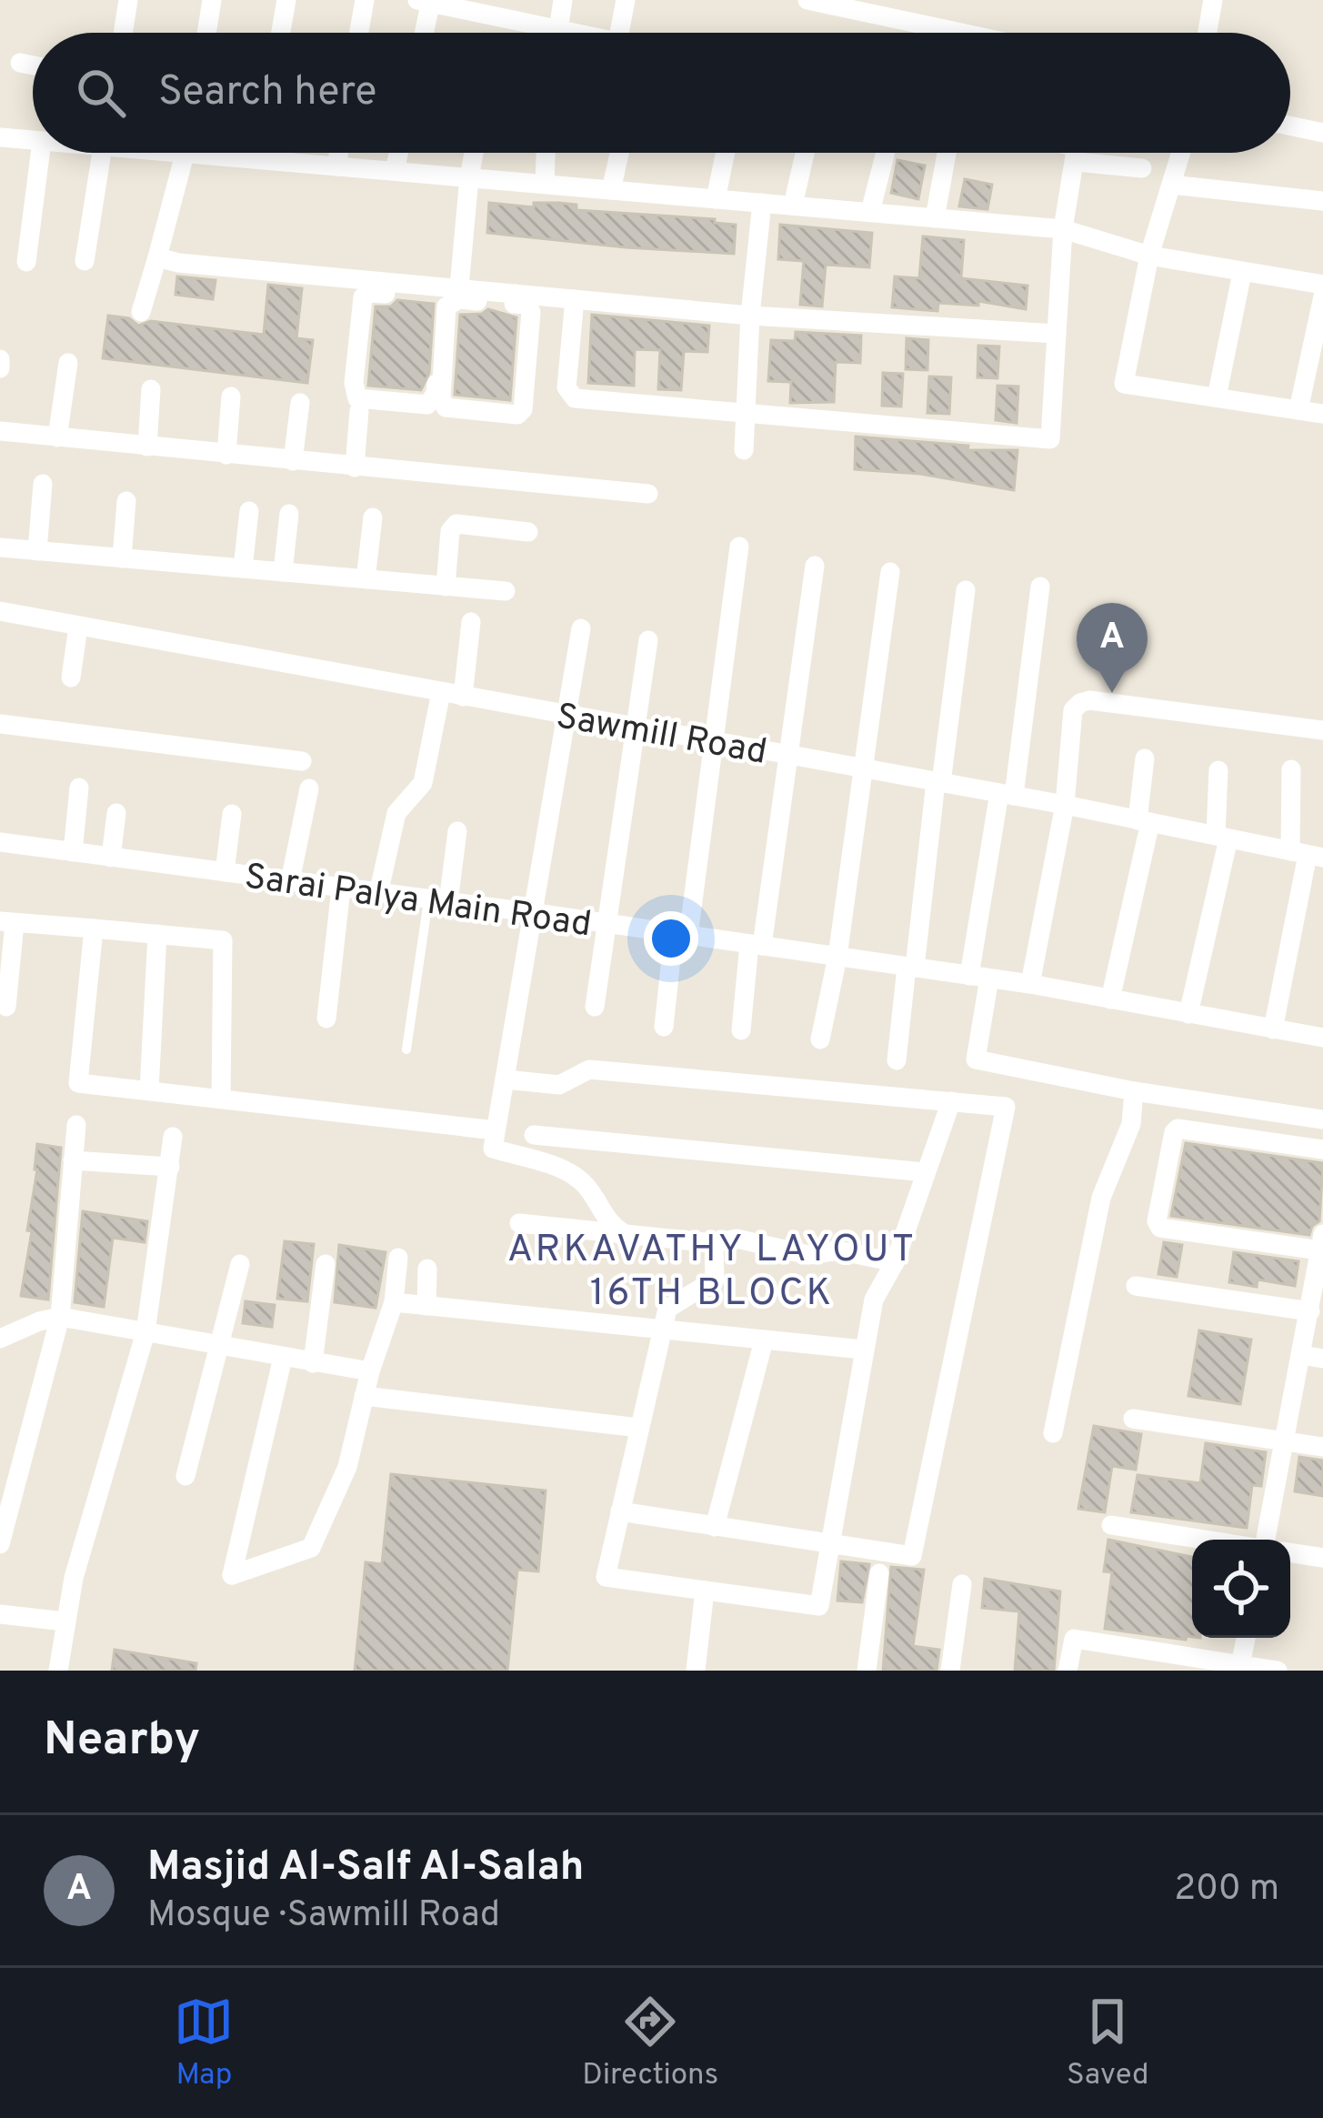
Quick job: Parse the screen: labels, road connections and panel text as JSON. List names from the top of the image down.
{
  "streets": {
    "street": ["Sawmill Road", "Sarai Palya Main Road"]
  },
  "districts": ["ARKAVATHY LAYOUT 16TH BLOCK"],
  "page": {
    "search": "Search here",
    "pins": "A",
    "heading": "Nearby",
    "list": [
      {
        "mark": "A",
        "name": "Masjid Al-Salf Al-Salah",
        "note": "Mosque · Sawmill Road",
        "value": "200 m"
      }
    ],
    "nav": ["Map", "Directions", "Saved"]
  }
}
